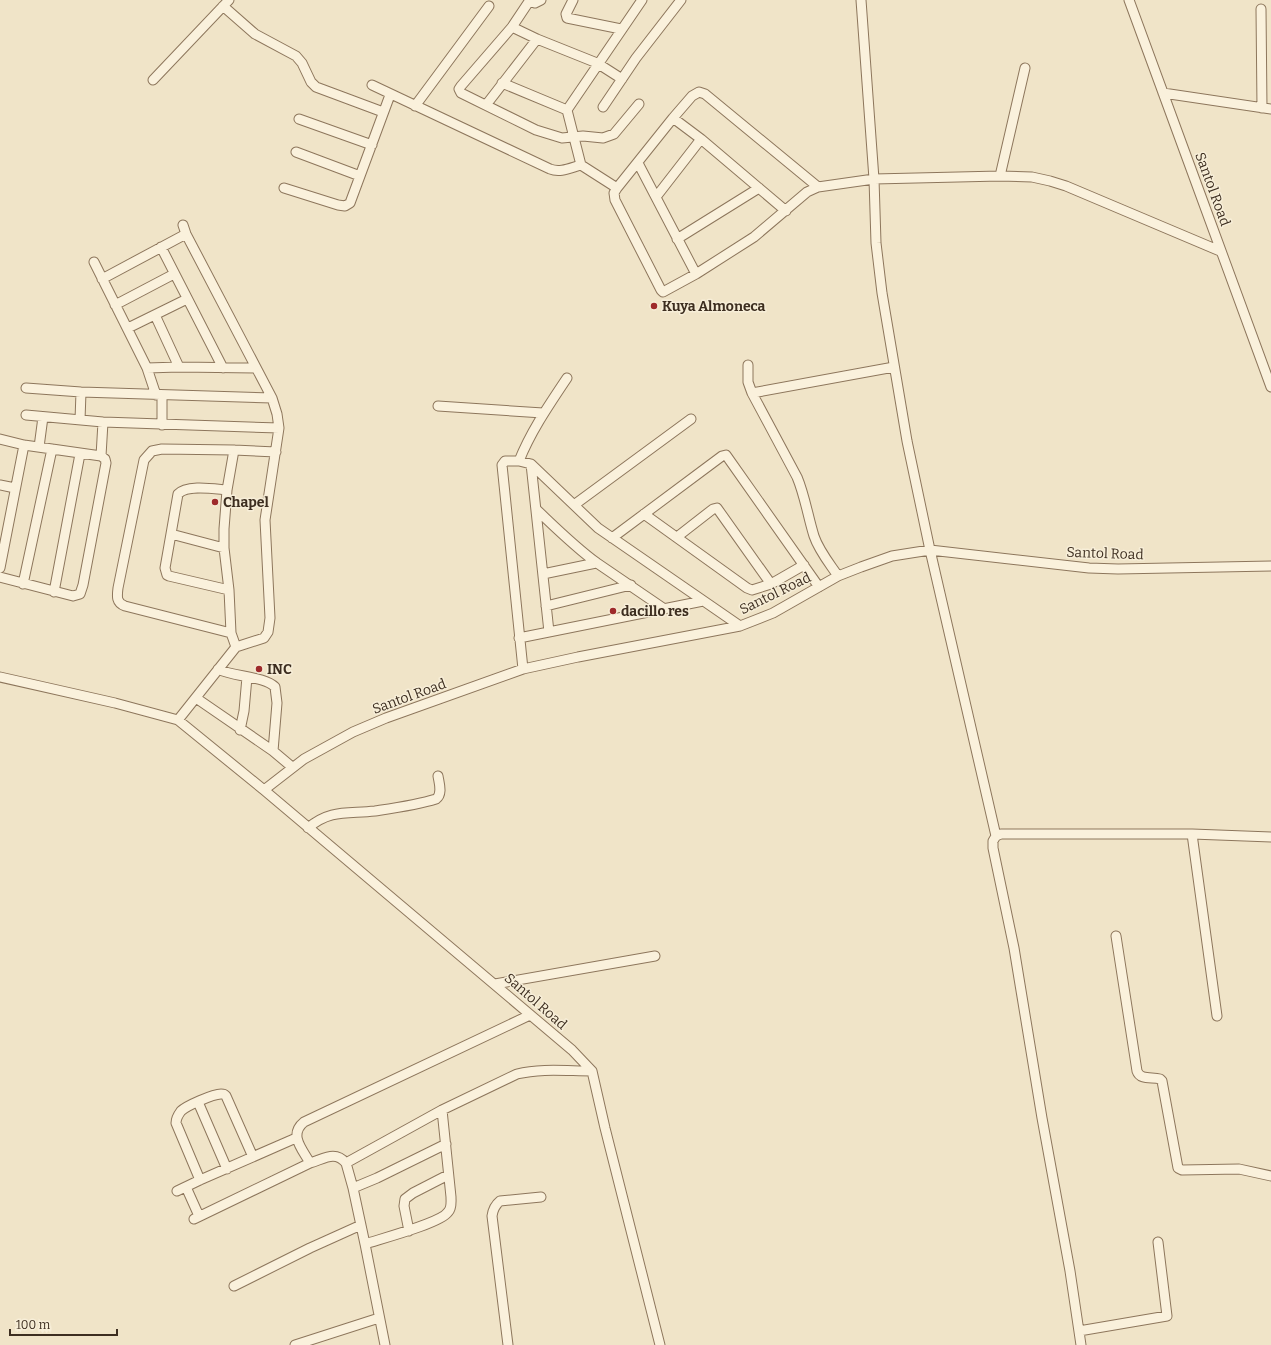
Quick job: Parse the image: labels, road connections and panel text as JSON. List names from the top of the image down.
{
  "streets": {
    "street": ["Santol Road"]
  },
  "places": [
    "Kuya Almoneca",
    "Chapel",
    "dacillo res",
    "INC"
  ],
  "scale_bar": "100 m"
}
